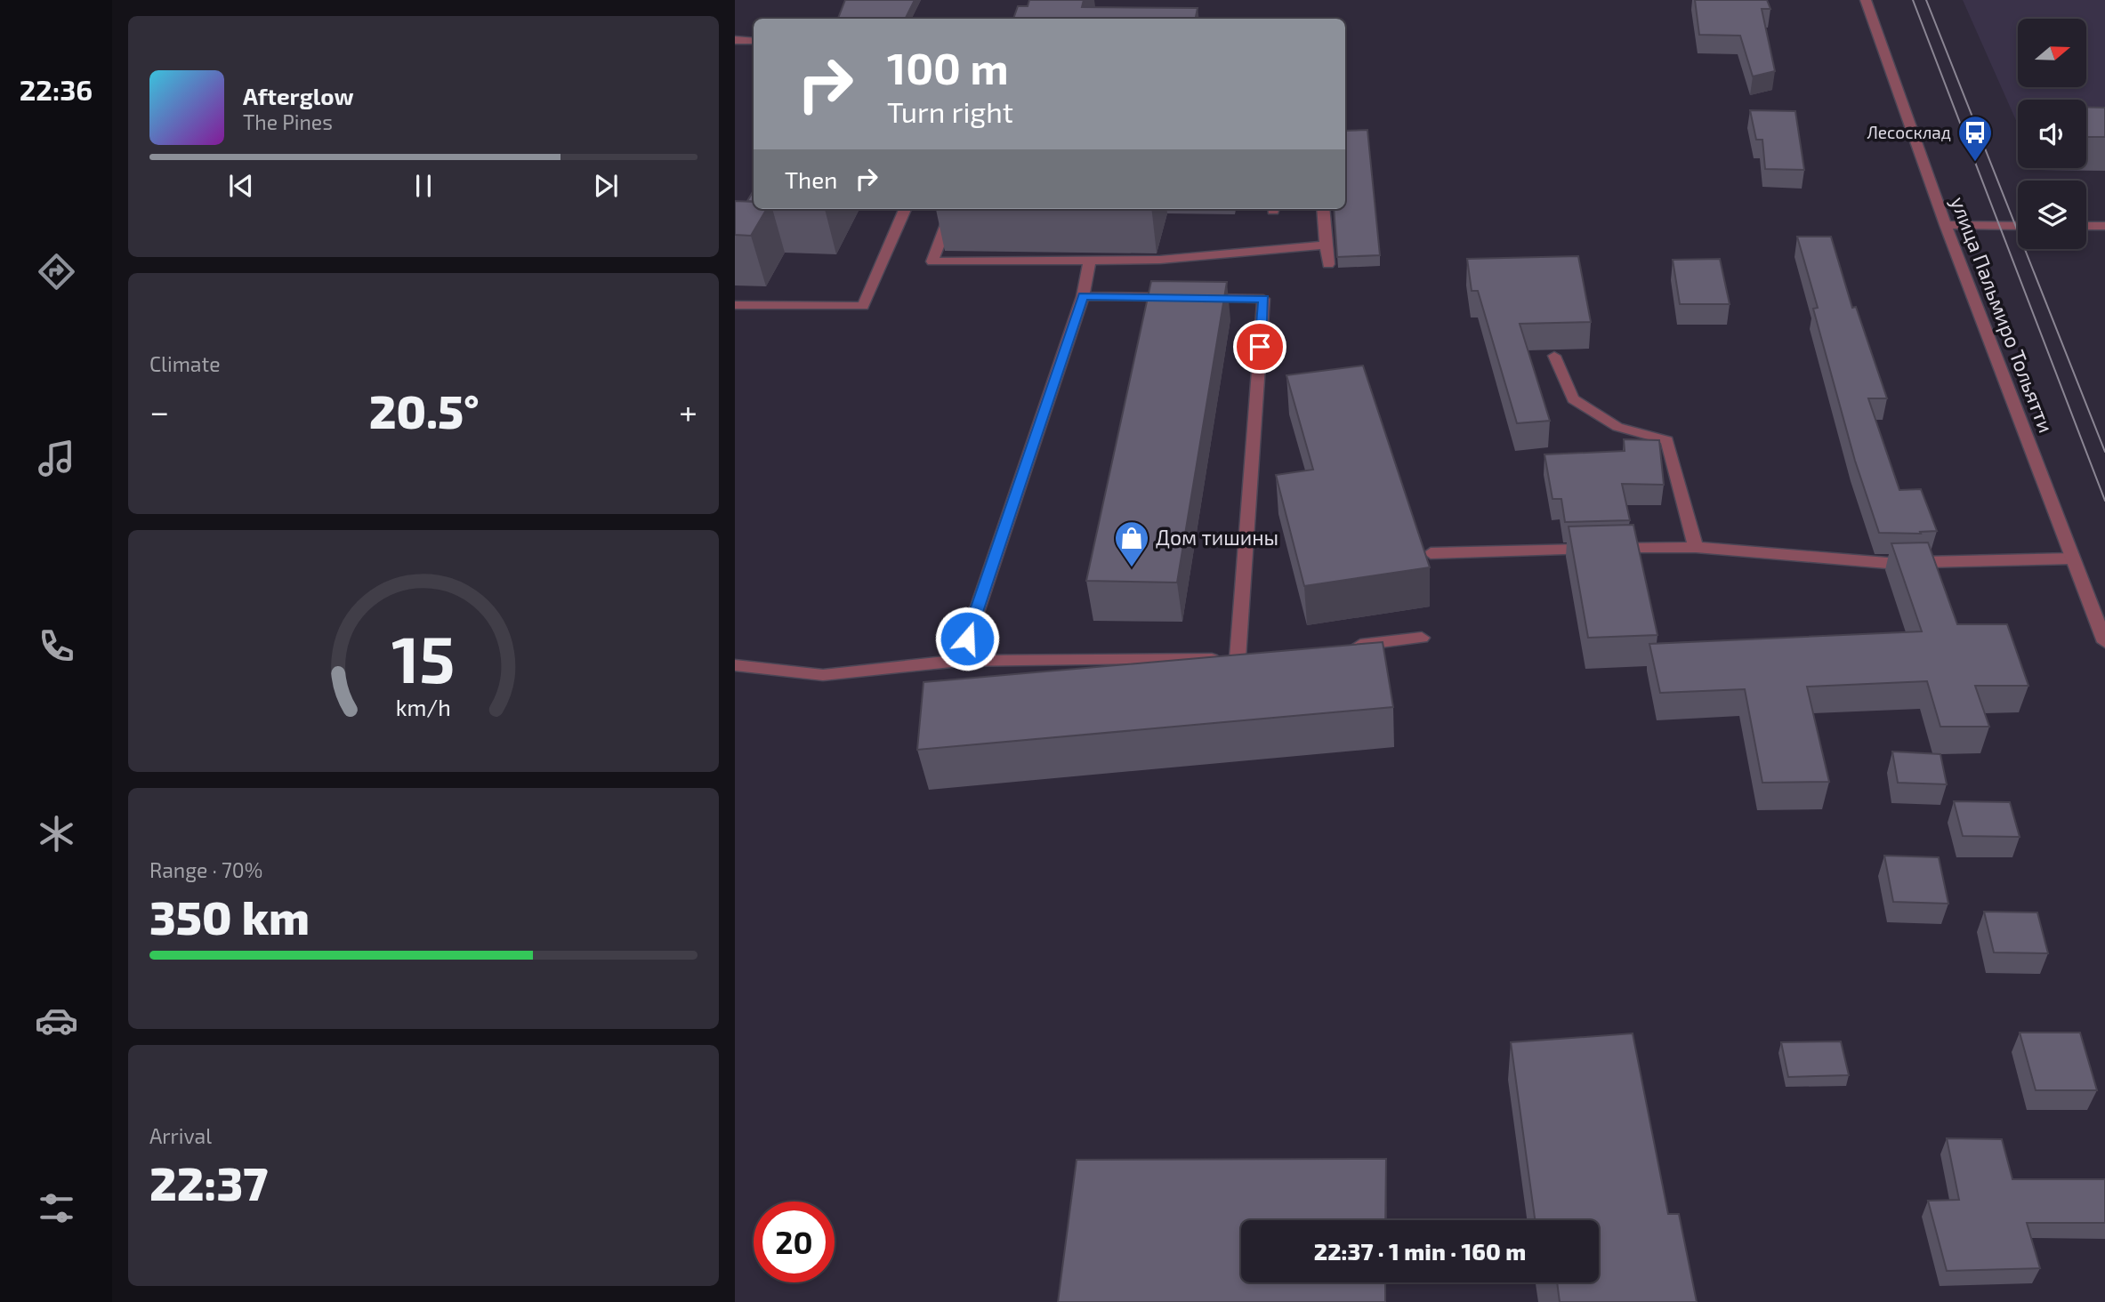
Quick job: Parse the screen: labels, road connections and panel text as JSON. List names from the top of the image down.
{
  "streets": {
    "street": ["улица Пальмиро Тольятти"]
  },
  "places": {
    "bus stop": ["Лесосклад"],
    "shop": ["Дом тишины"]
  },
  "north": "right",
  "page": {
    "tabs": "22:36",
    "turn": ["100 m", "Turn right"],
    "song": ["Afterglow", "The Pines"],
    "then": "Then",
    "tile": [
      "Climate",
      ["Range · 70%", "350 km"],
      ["Arrival", "22:37"]
    ],
    "heat": ["−", "20.5°", "+"],
    "limit": "20",
    "trip": "22:37 · 1 min · 160 m",
    "gauge": ["15", "km/h"]
  }
}
